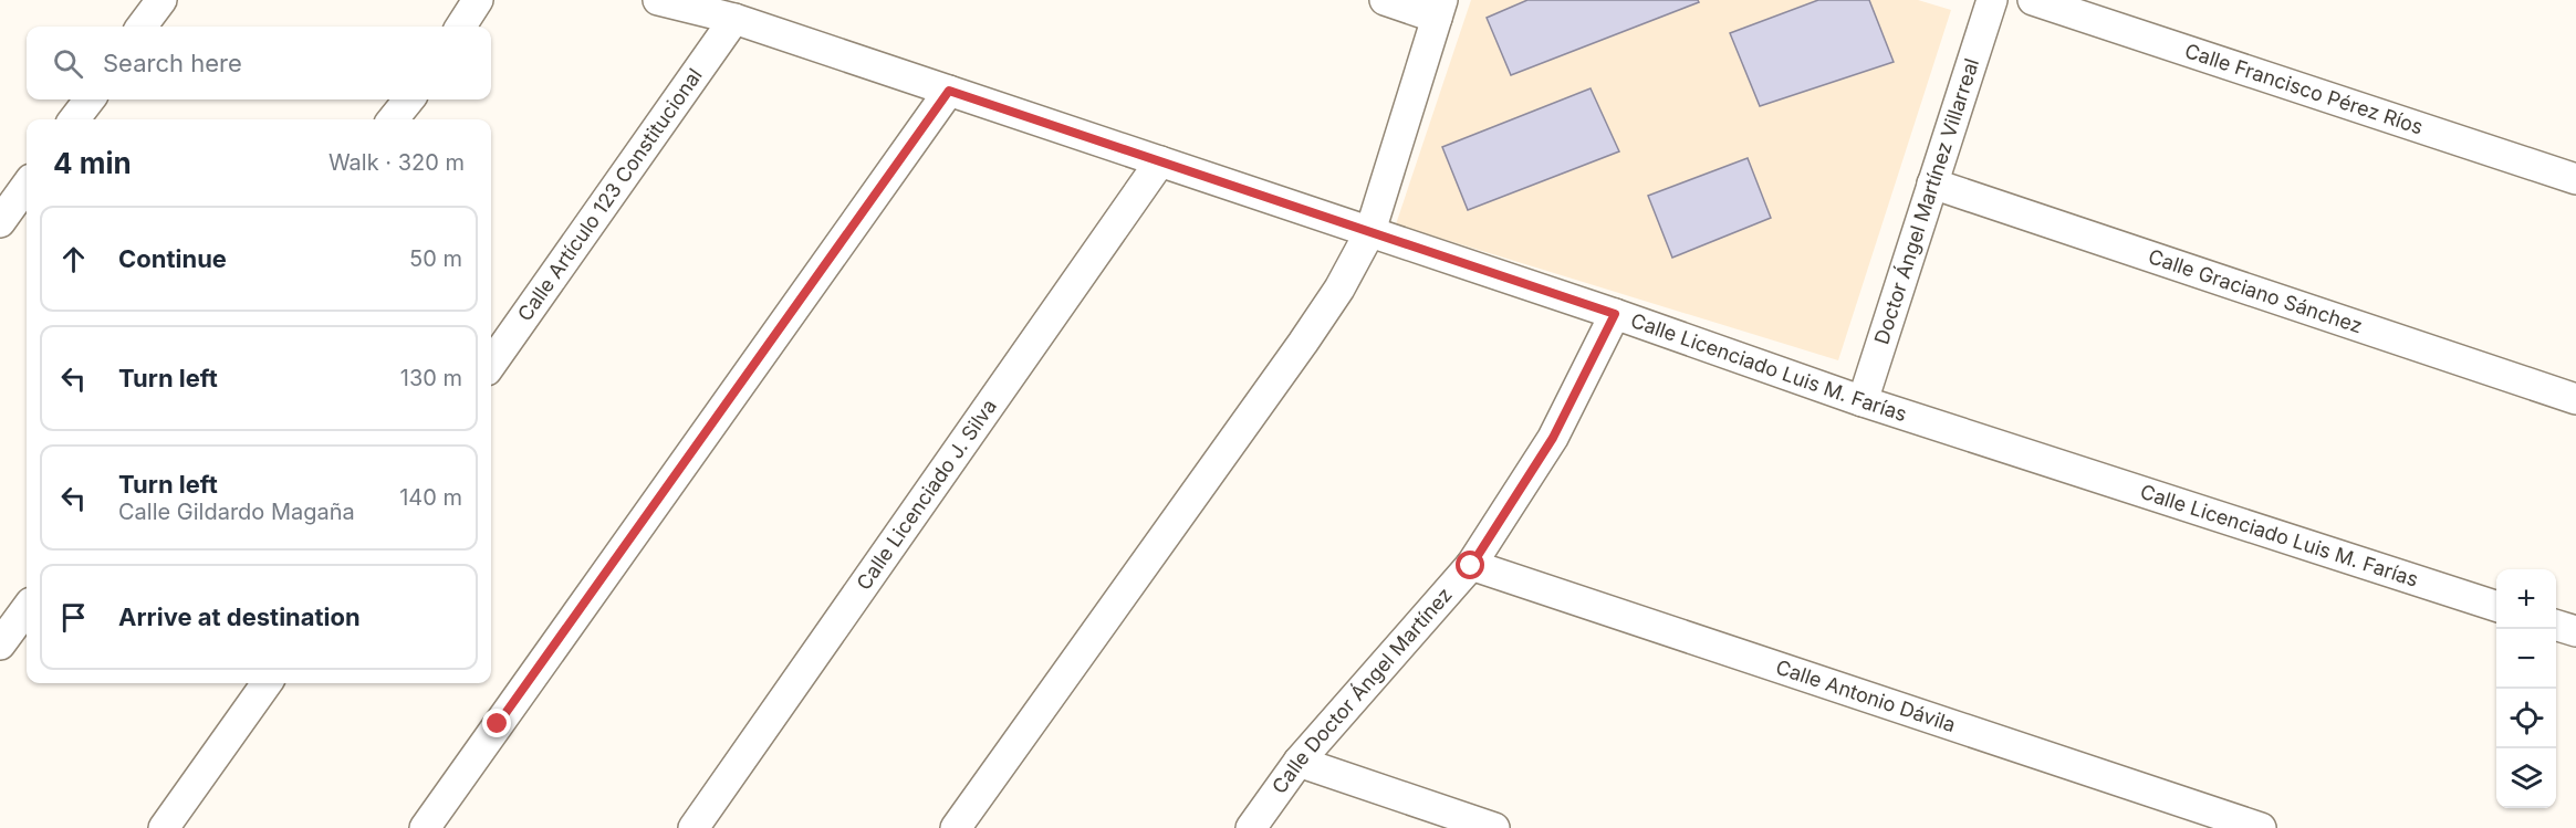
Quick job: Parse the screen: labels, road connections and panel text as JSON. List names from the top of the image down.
{
  "streets": {
    "street": [
      "Calle Francisco Pérez Ríos",
      "Calle Artículo 123 Constitucional",
      "Doctor Ángel Martínez Villarreal",
      "Calle Graciano Sánchez",
      "Calle Licenciado Luis M. Farías",
      "Calle Licenciado J. Silva",
      "Calle Doctor Ángel Martínez",
      "Calle Antonio Dávila"
    ]
  },
  "crossings": [
    ["Calle Artículo 123 Constitucional", "Calle Licenciado Luis M. Farías"],
    ["Doctor Ángel Martínez Villarreal", "Calle Graciano Sánchez"],
    ["Doctor Ángel Martínez Villarreal", "Calle Licenciado Luis M. Farías"],
    ["Calle Licenciado Luis M. Farías", "Calle Licenciado J. Silva"],
    ["Calle Licenciado Luis M. Farías", "Calle Doctor Ángel Martínez"],
    ["Calle Doctor Ángel Martínez", "Calle Antonio Dávila"]
  ],
  "page": {
    "search": "Search here",
    "heading": ["4 min", "Walk · 320 m"],
    "list": [
      ["Continue", "50 m"],
      ["Turn left", "130 m"],
      ["Turn left", "Calle Gildardo Magaña", "140 m"],
      "Arrive at destination"
    ],
    "map_buttons": ["+", "−"]
  }
}
